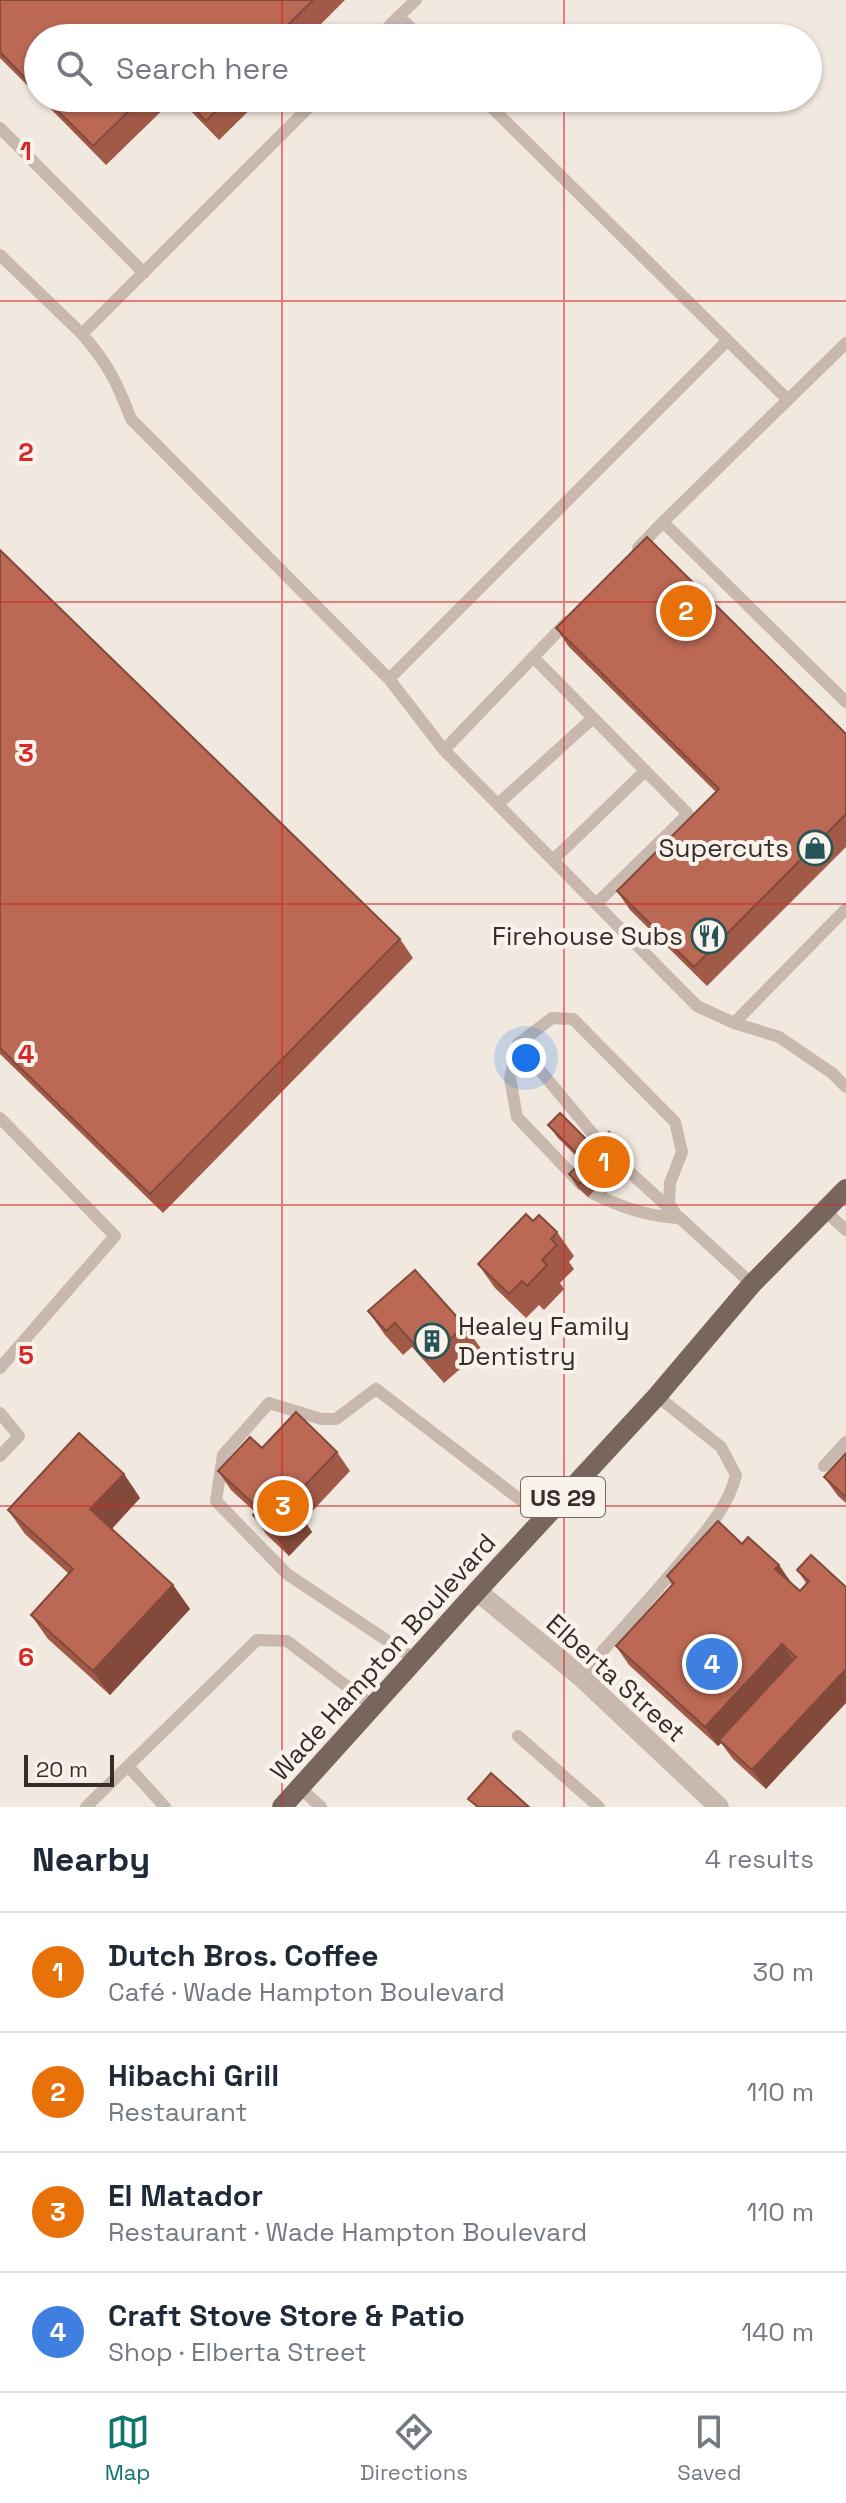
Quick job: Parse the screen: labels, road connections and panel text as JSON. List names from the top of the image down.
{
  "streets": {
    "main road": ["US 29", "Wade Hampton Boulevard"],
    "street": ["Elberta Street"]
  },
  "crossings": [
    ["Wade Hampton Boulevard", "Elberta Street"]
  ],
  "places": {
    "shop": ["Supercuts"],
    "restaurant": ["Firehouse Subs"],
    "building": ["Healey Family Dentistry"]
  },
  "scale_bar": "20 m",
  "page": {
    "search": "Search here",
    "pins": [
      "2",
      "1",
      "3",
      "4"
    ],
    "scale": "20 m",
    "heading": ["Nearby", "4 results"],
    "list": [
      {
        "mark": "1",
        "name": "Dutch Bros. Coffee",
        "note": "Café · Wade Hampton Boulevard",
        "value": "30 m"
      },
      {
        "mark": "2",
        "name": "Hibachi Grill",
        "note": "Restaurant",
        "value": "110 m"
      },
      {
        "mark": "3",
        "name": "El Matador",
        "note": "Restaurant · Wade Hampton Boulevard",
        "value": "110 m"
      },
      {
        "mark": "4",
        "name": "Craft Stove Store & Patio",
        "note": "Shop · Elberta Street",
        "value": "140 m"
      }
    ],
    "nav": ["Map", "Directions", "Saved"]
  },
  "grid": {
    "rows": [
      "1",
      "2",
      "3",
      "4",
      "5",
      "6"
    ]
  }
}
